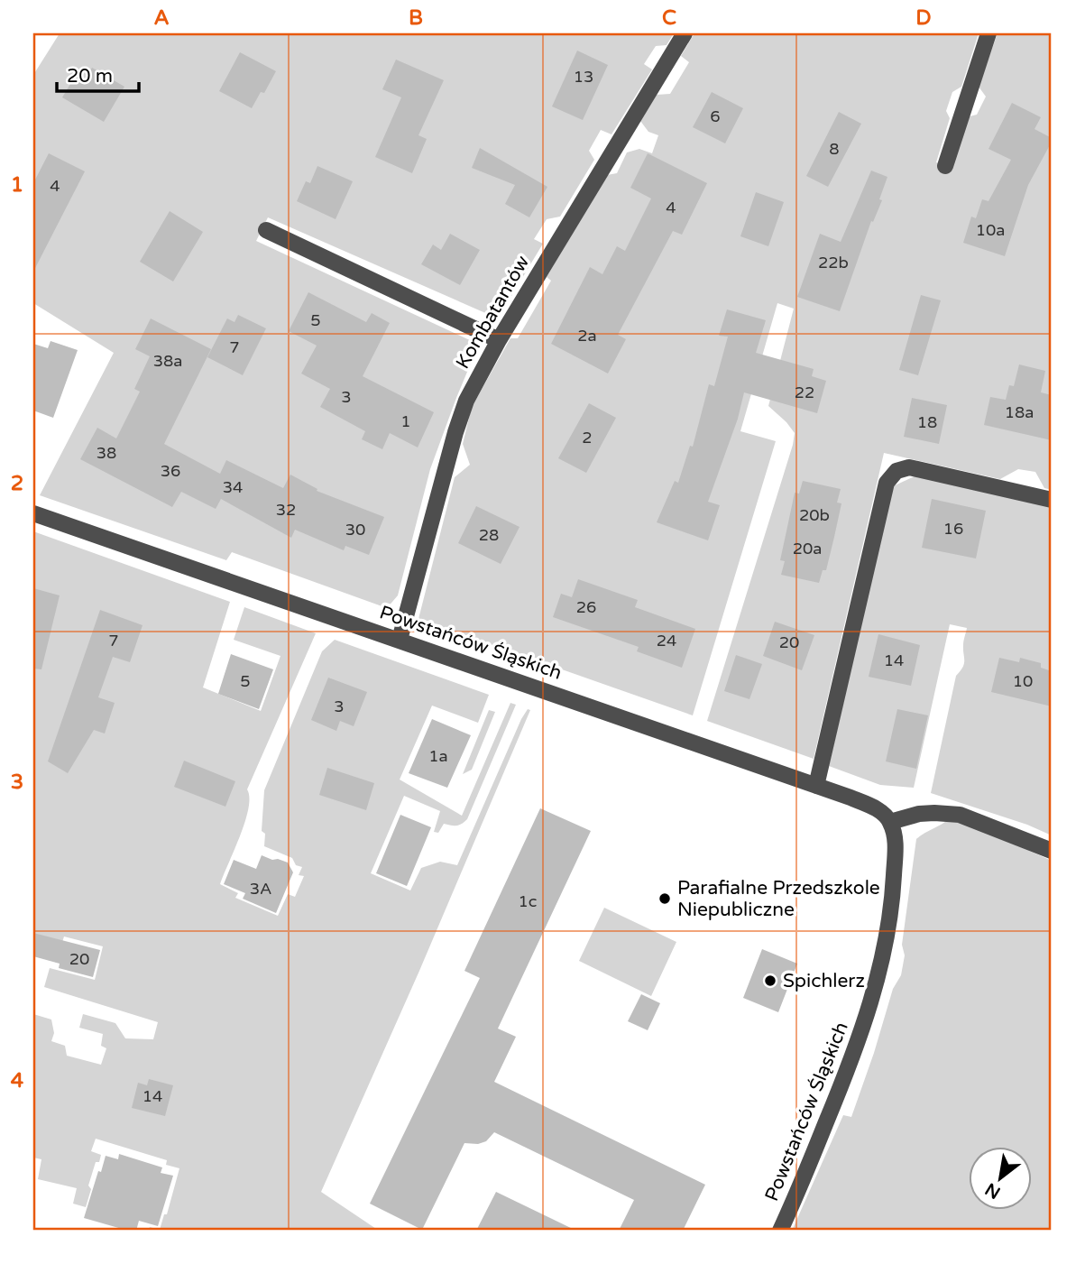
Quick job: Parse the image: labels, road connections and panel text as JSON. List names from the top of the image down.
{
  "streets": {
    "street": ["Kombatantów", "Powstańców Śląskich"]
  },
  "crossings": [
    ["Kombatantów", "Powstańców Śląskich"]
  ],
  "places": ["Parafialne Przedszkole Niepubliczne", "Spichlerz"],
  "house_numbers": [
    "13",
    "6",
    "8",
    "4",
    "4",
    "10a",
    "22b",
    "5",
    "2a",
    "7",
    "38a",
    "22",
    "3",
    "18a",
    "1",
    "18",
    "2",
    "38",
    "36",
    "34",
    "32",
    "20b",
    "16",
    "30",
    "28",
    "20a",
    "26",
    "7",
    "24",
    "20",
    "14",
    "5",
    "10",
    "3",
    "1a",
    "3A",
    "1c",
    "20",
    "14"
  ],
  "scale_bar": "20 m",
  "north": "bottom left",
  "grid": {
    "columns": [
      "A",
      "B",
      "C",
      "D"
    ],
    "rows": [
      "1",
      "2",
      "3",
      "4"
    ]
  }
}
